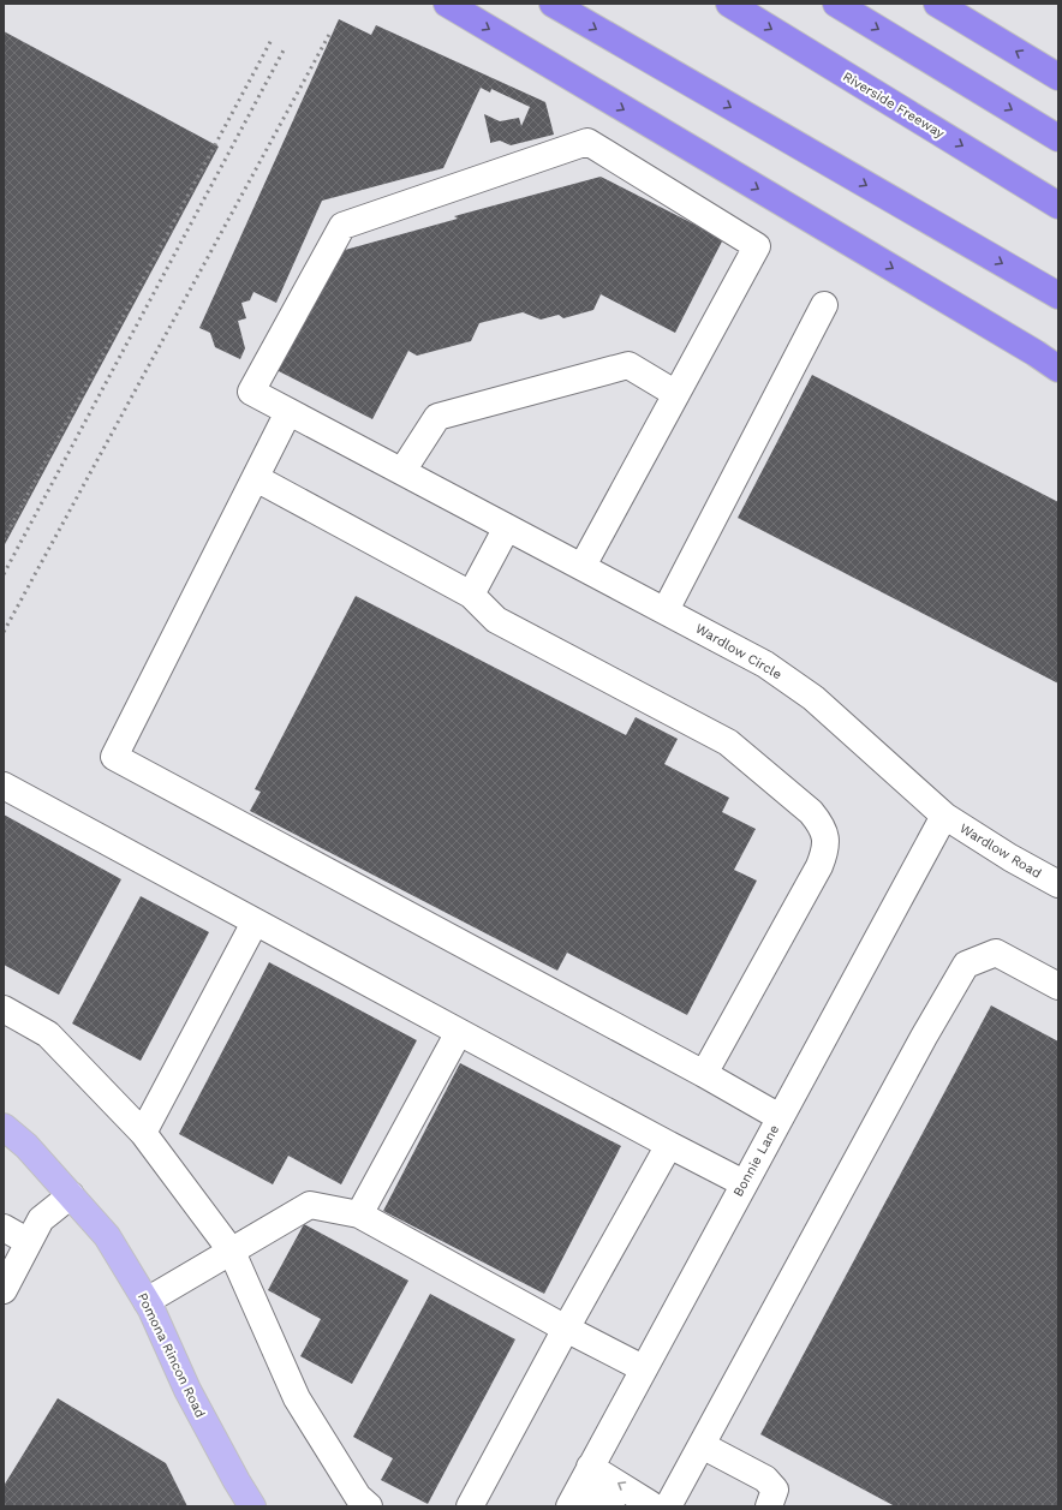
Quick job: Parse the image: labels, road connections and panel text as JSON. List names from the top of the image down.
{
  "streets": {
    "highway": ["Riverside Freeway"],
    "main road": ["Pomona Rincon Road"],
    "street": ["Wardlow Circle", "Wardlow Road", "Bonnie Lane"]
  },
  "crossings": [
    ["Wardlow Circle", "Wardlow Road"],
    ["Wardlow Circle", "Bonnie Lane"],
    ["Wardlow Road", "Bonnie Lane"]
  ]
}
